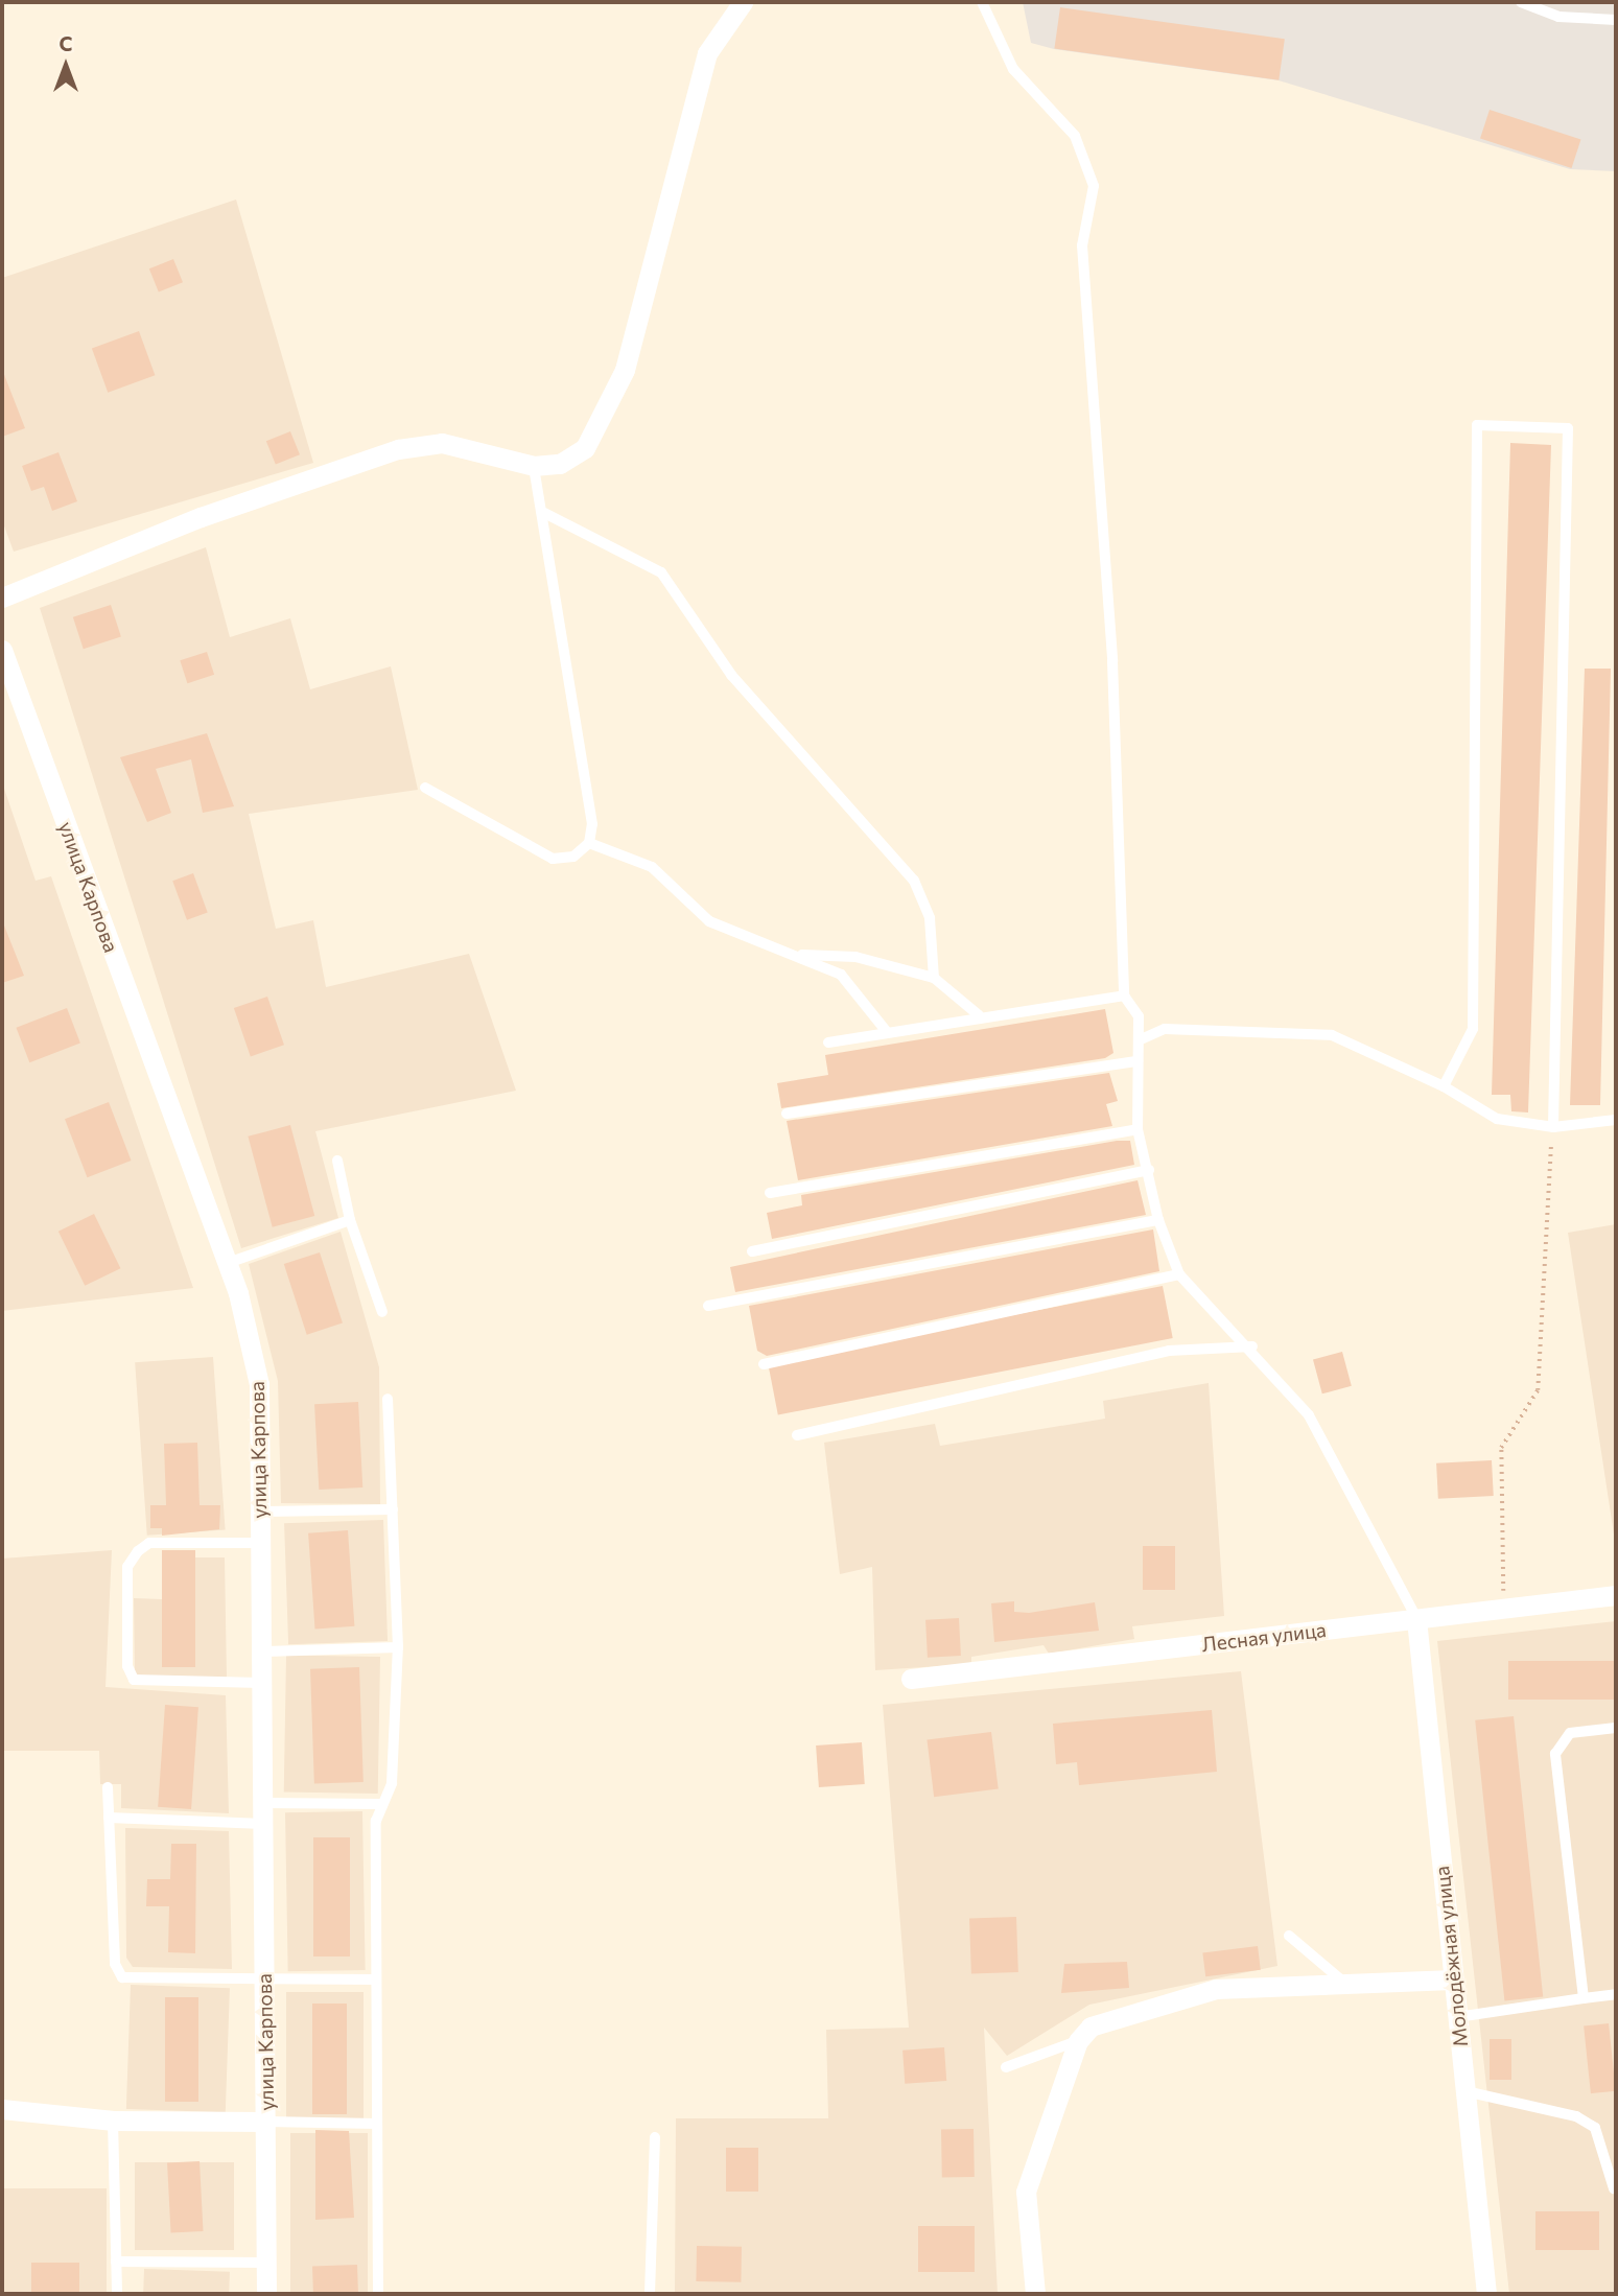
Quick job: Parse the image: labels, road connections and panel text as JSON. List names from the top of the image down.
{
  "streets": {
    "street": ["улица Карпова", "Лесная улица", "Молодёжная улица"]
  },
  "crossings": [
    ["Лесная улица", "Молодёжная улица"]
  ],
  "north": "top"
}
